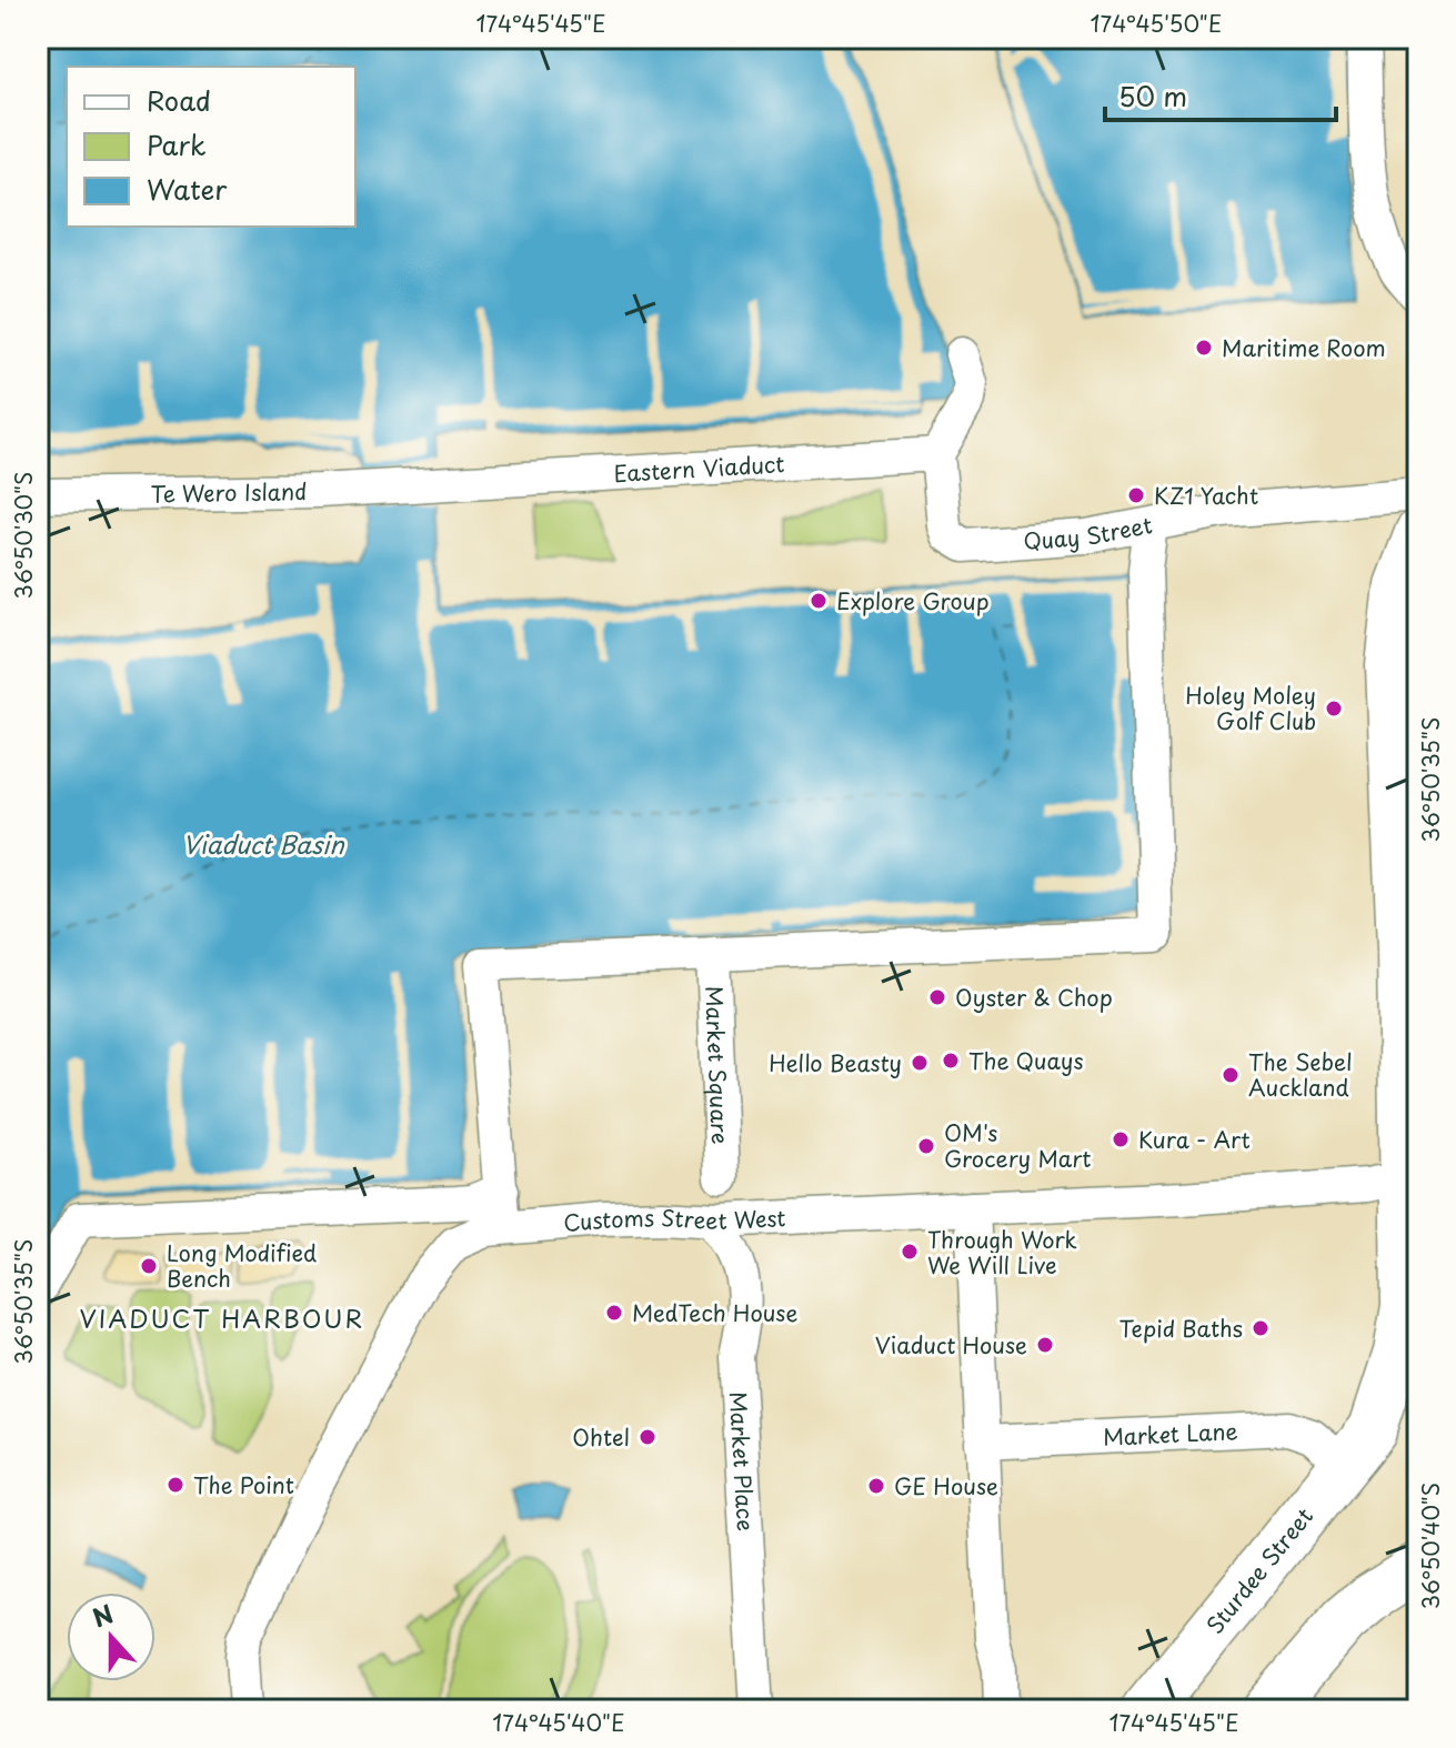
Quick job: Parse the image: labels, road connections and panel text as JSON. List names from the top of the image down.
{
  "streets": {
    "main road": ["Sturdee Street"],
    "street": [
      "Eastern Viaduct",
      "Te Wero Island",
      "Quay Street",
      "Market Square",
      "Customs Street West",
      "Market Lane",
      "Market Place"
    ]
  },
  "crossings": [
    ["Eastern Viaduct", "Te Wero Island"],
    ["Eastern Viaduct", "Quay Street"],
    ["Customs Street West", "Market Place"],
    ["Market Lane", "Sturdee Street"]
  ],
  "districts": ["VIADUCT HARBOUR"],
  "water": ["Viaduct Basin"],
  "places": [
    "Maritime Room",
    "KZ1 Yacht",
    "Explore Group",
    "Holey Moley Golf Club",
    "Oyster & Chop",
    "The Quays",
    "Hello Beasty",
    "The Sebel Auckland",
    "Kura - Art",
    "OM's Grocery Mart",
    "Through Work We Will Live",
    "Long Modified Bench",
    "MedTech House",
    "Tepid Baths",
    "Viaduct House",
    "Ohtel",
    "The Point",
    "GE House"
  ],
  "legend": ["Road", "Park", "Water"],
  "scale_bar": "50 m",
  "north": "top",
  "coordinates": [
    "174°45'45\"E",
    "174°45'50\"E",
    "36°50'30\"S",
    "36°50'35\"S",
    "36°50'40\"S",
    "174°45'40\"E"
  ]
}
